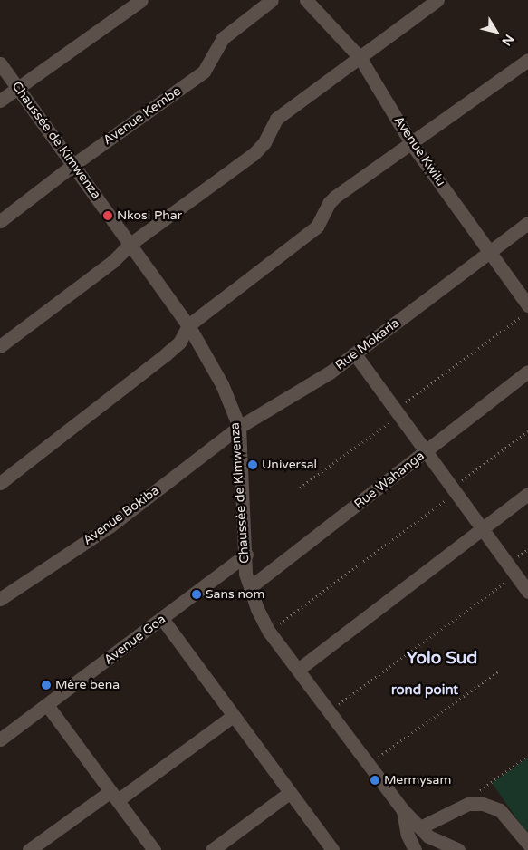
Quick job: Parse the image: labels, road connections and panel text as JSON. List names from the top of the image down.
{
  "streets": {
    "street": [
      "Avenue Kembe",
      "Chaussée de Kimwenza",
      "Avenue Kwilu",
      "Rue Mokaria",
      "Rue Wahanga",
      "Avenue Bokiba",
      "Avenue Goa"
    ]
  },
  "crossings": [
    ["Avenue Kembe", "Chaussée de Kimwenza"],
    ["Chaussée de Kimwenza", "Rue Mokaria"],
    ["Chaussée de Kimwenza", "Rue Wahanga"],
    ["Chaussée de Kimwenza", "Avenue Bokiba"],
    ["Chaussée de Kimwenza", "Avenue Goa"],
    ["Avenue Kwilu", "Rue Mokaria"],
    ["Rue Mokaria", "Avenue Bokiba"]
  ],
  "districts": ["Yolo Sud", "rond point"],
  "places": [
    "Nkosi Phar",
    "Universal",
    "Sans nom",
    "Mère bena",
    "Mermysam"
  ],
  "north": "bottom right"
}
